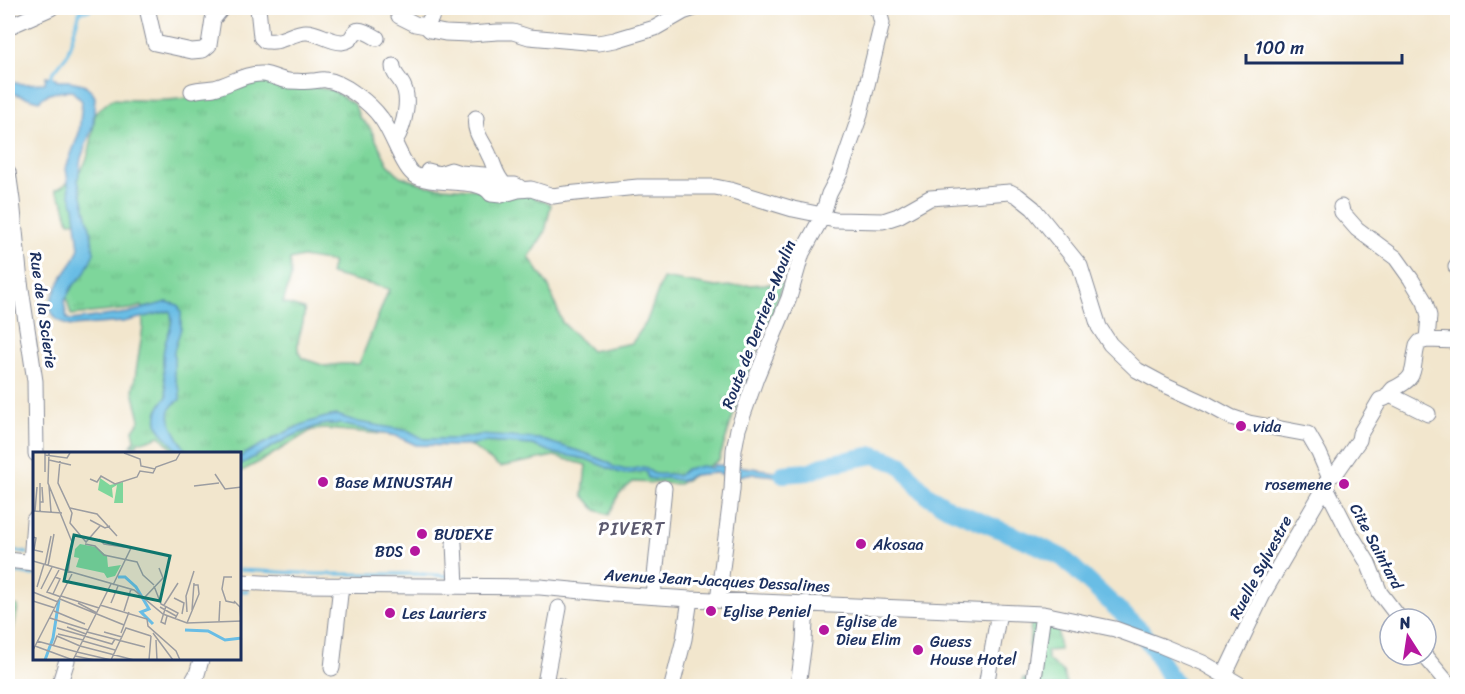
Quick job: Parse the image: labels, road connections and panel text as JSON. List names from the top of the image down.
{
  "streets": {
    "street": [
      "Rue de la Scierie",
      "Route de Derriere-Moulin",
      "Cite Saintard",
      "Ruelle Sylvestre",
      "Avenue Jean-Jacques Dessalines"
    ]
  },
  "crossings": [
    ["Route de Derriere-Moulin", "Cite Saintard"],
    ["Route de Derriere-Moulin", "Avenue Jean-Jacques Dessalines"],
    ["Cite Saintard", "Ruelle Sylvestre"],
    ["Ruelle Sylvestre", "Avenue Jean-Jacques Dessalines"]
  ],
  "districts": ["PIVERT"],
  "places": [
    "vida",
    "Base MINUSTAH",
    "rosemene",
    "BUDEXE",
    "Akosaa",
    "BDS",
    "Eglise Peniel",
    "Les Lauriers",
    "Eglise de Dieu Elim",
    "Guess House Hotel"
  ],
  "scale_bar": "100 m",
  "north": "top"
}
